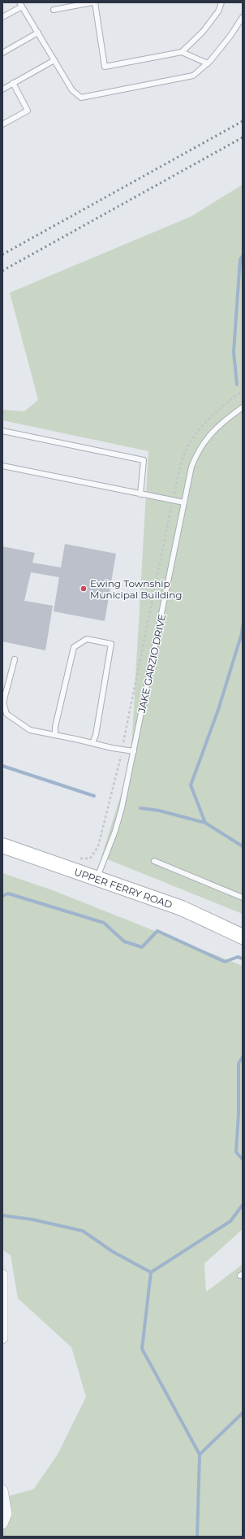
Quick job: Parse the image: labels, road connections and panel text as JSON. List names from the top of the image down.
{
  "streets": {
    "main road": ["UPPER FERRY ROAD"],
    "lane": ["JAKE GARZIO DRIVE"]
  },
  "crossings": [
    ["JAKE GARZIO DRIVE", "UPPER FERRY ROAD"]
  ],
  "places": ["Ewing Township Municipal Building"]
}
